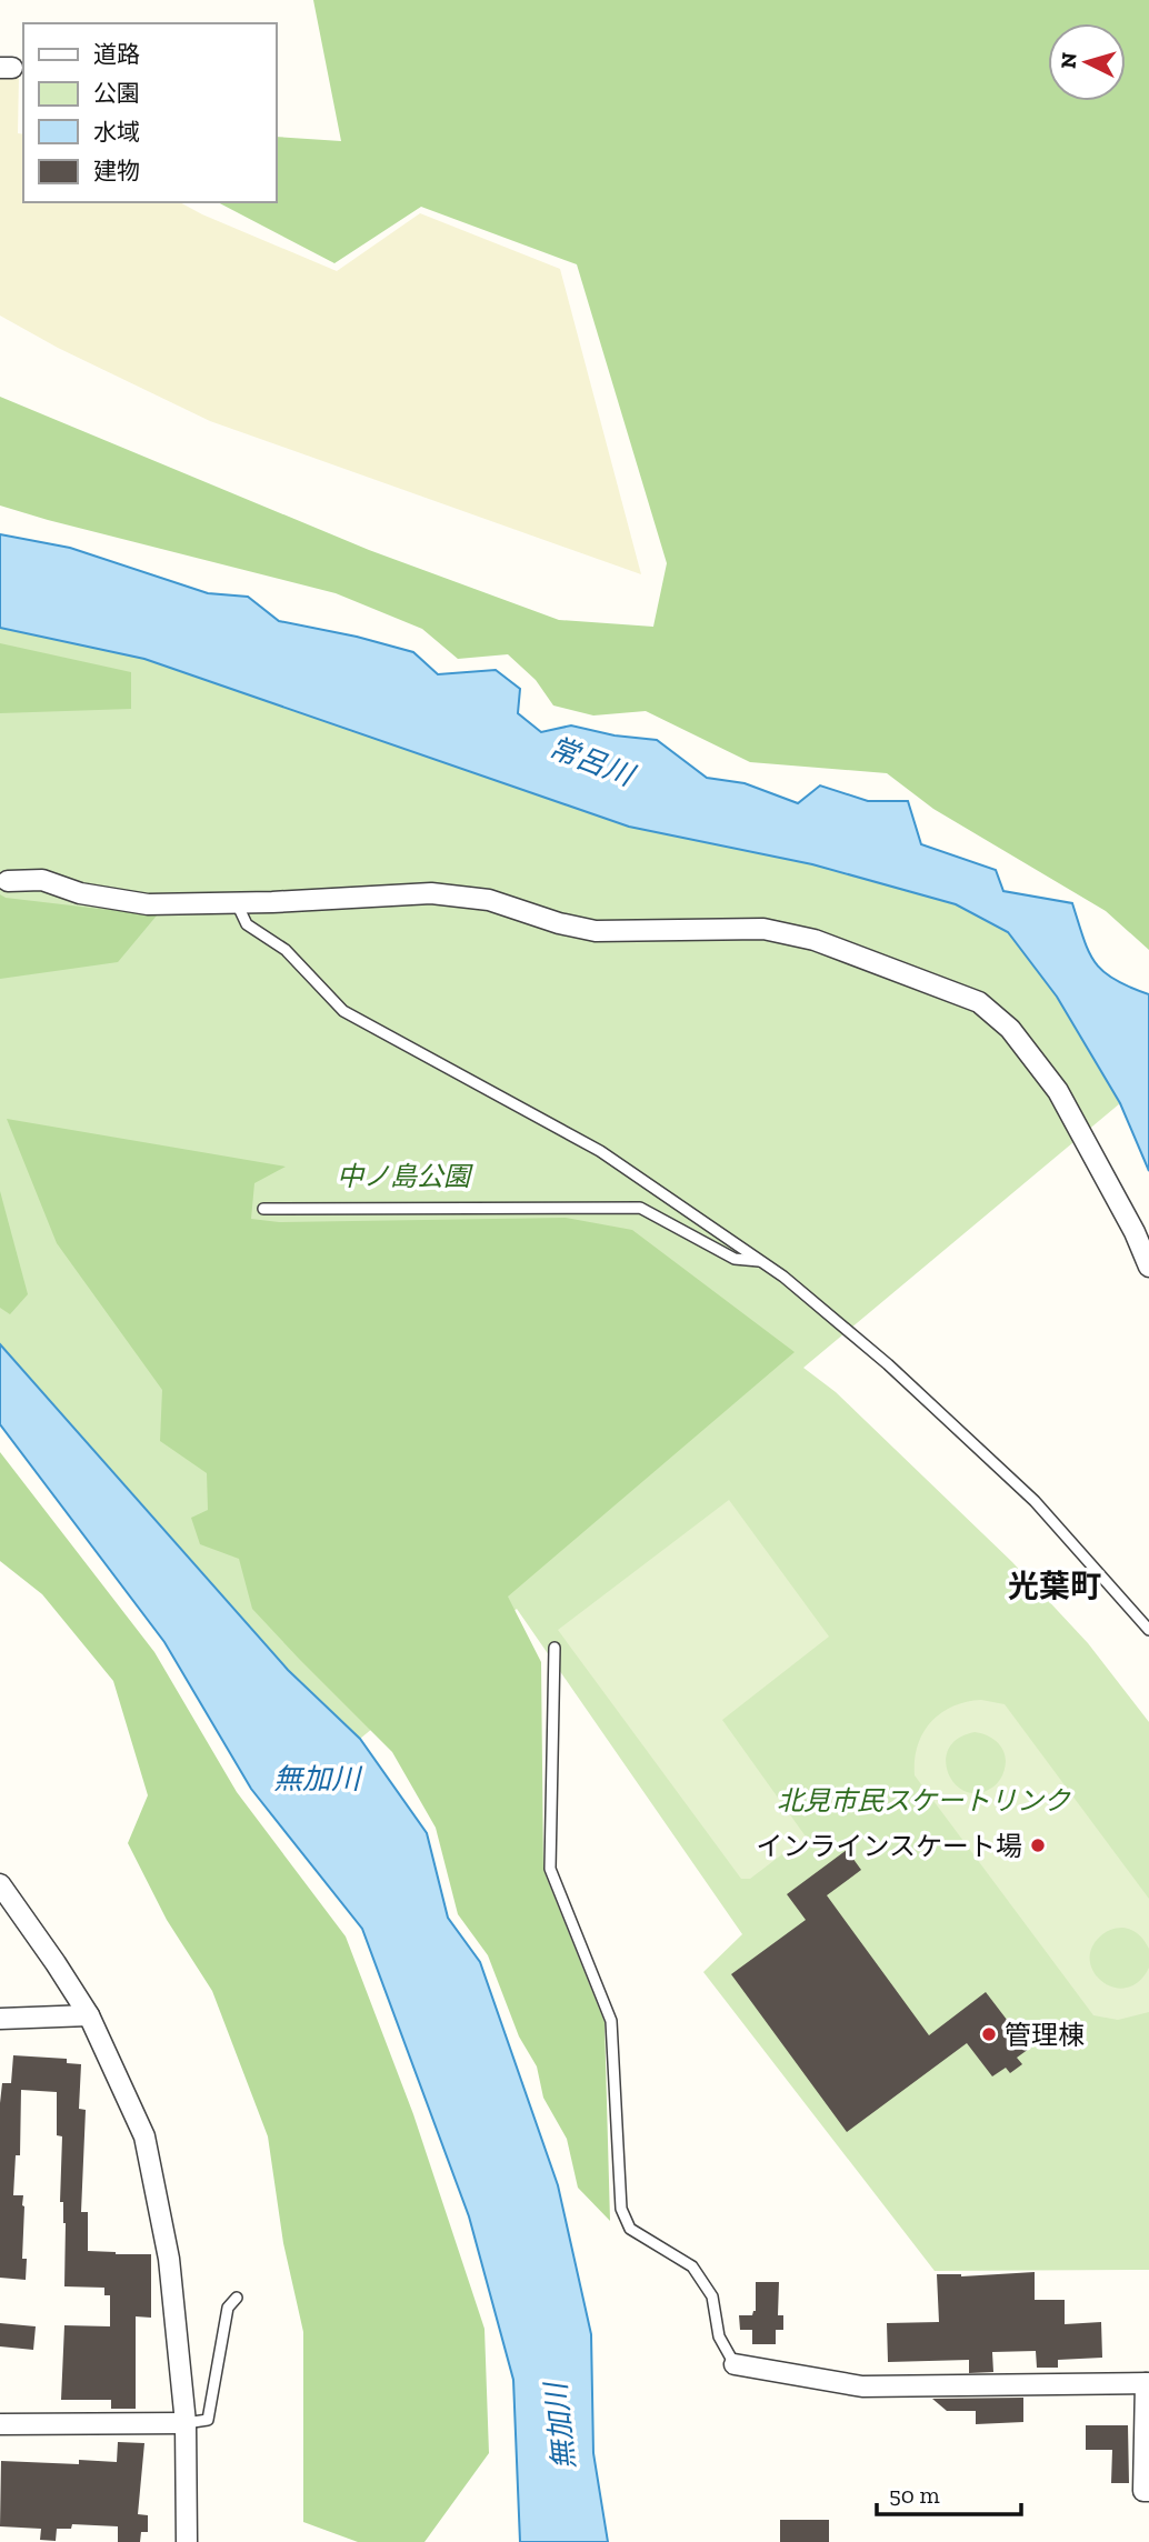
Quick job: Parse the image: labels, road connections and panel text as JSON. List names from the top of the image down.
{
  "districts": ["光葉町"],
  "water": ["常呂川", "無加川"],
  "parks": ["中ノ島公園", "北見市民スケートリンク"],
  "places": ["インラインスケート場", "管理棟"],
  "legend": [
    "道路",
    "公園",
    "水域",
    "建物"
  ],
  "scale_bar": "50 m",
  "north": "left"
}
